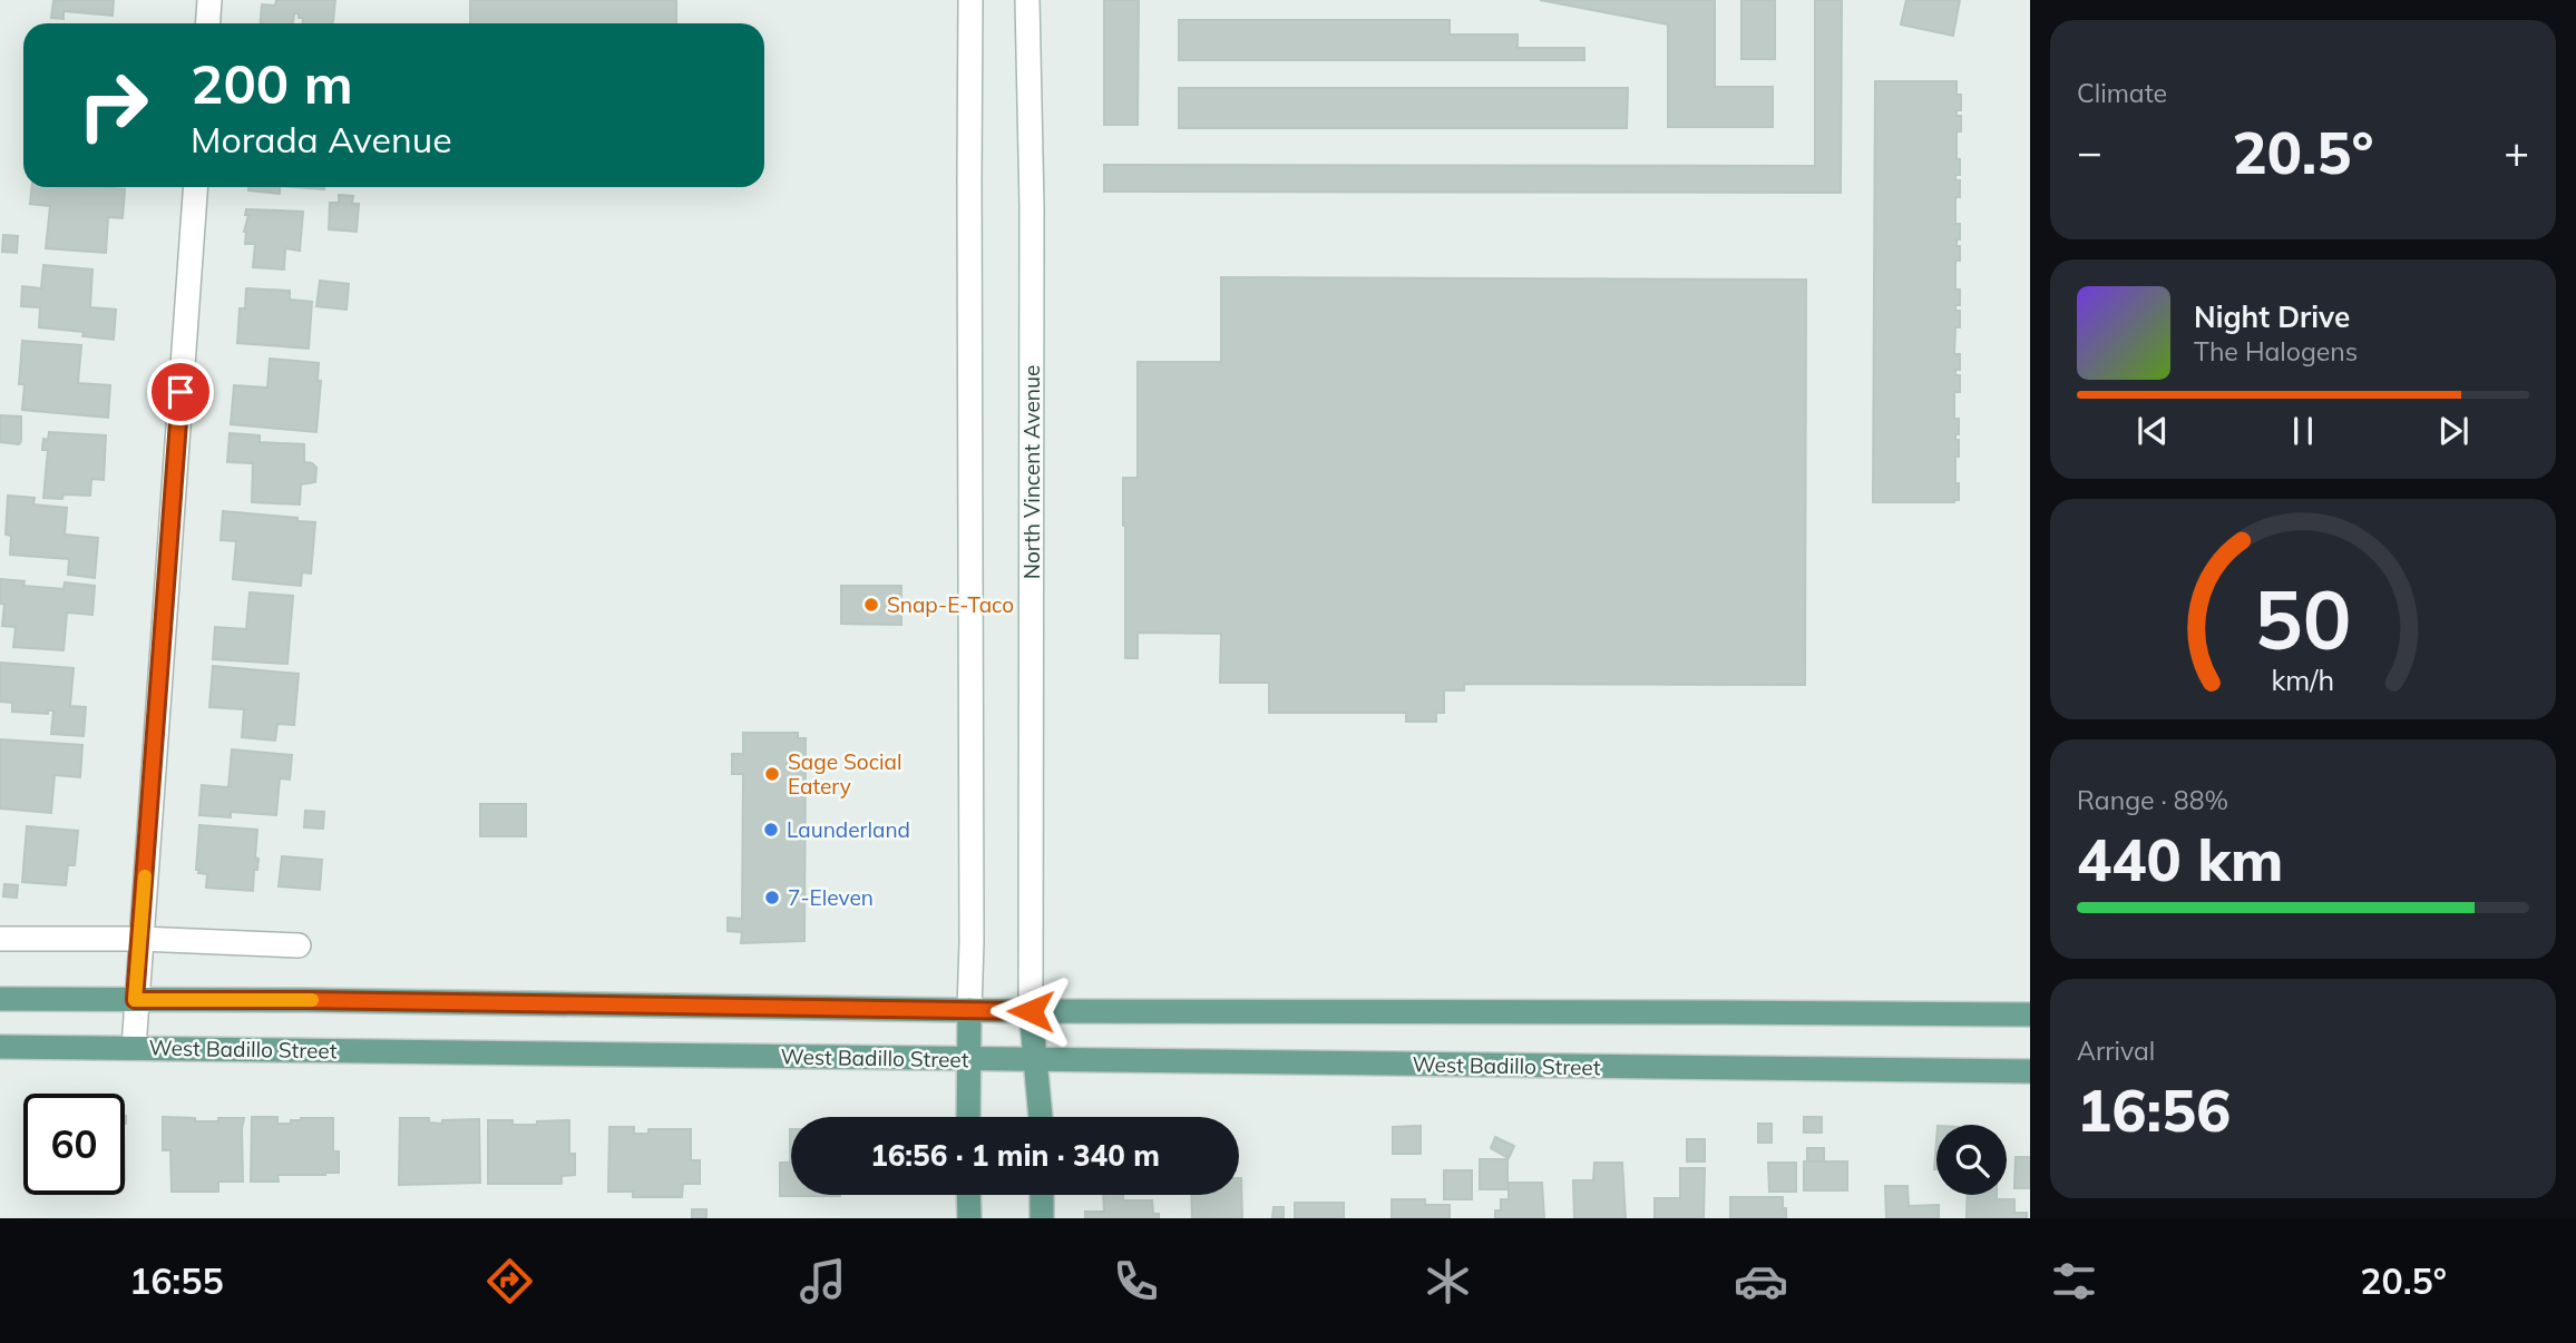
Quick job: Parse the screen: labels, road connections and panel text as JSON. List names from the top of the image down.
{
  "streets": {
    "main road": ["North Vincent Avenue", "West Badillo Street"]
  },
  "crossings": [
    ["North Vincent Avenue", "West Badillo Street"]
  ],
  "places": [
    "Snap-E-Taco",
    "Sage Social Eatery",
    "Launderland",
    "7-Eleven"
  ],
  "page": {
    "tile": [
      "Climate",
      ["Range · 88%", "440 km"],
      ["Arrival", "16:56"]
    ],
    "turn": ["200 m", "Morada Avenue"],
    "heat": ["−", "20.5°", "+"],
    "song": ["Night Drive", "The Halogens"],
    "limit": "60",
    "trip": "16:56 · 1 min · 340 m",
    "tabs": ["16:55", "20.5°"],
    "gauge": ["50", "km/h"]
  }
}
